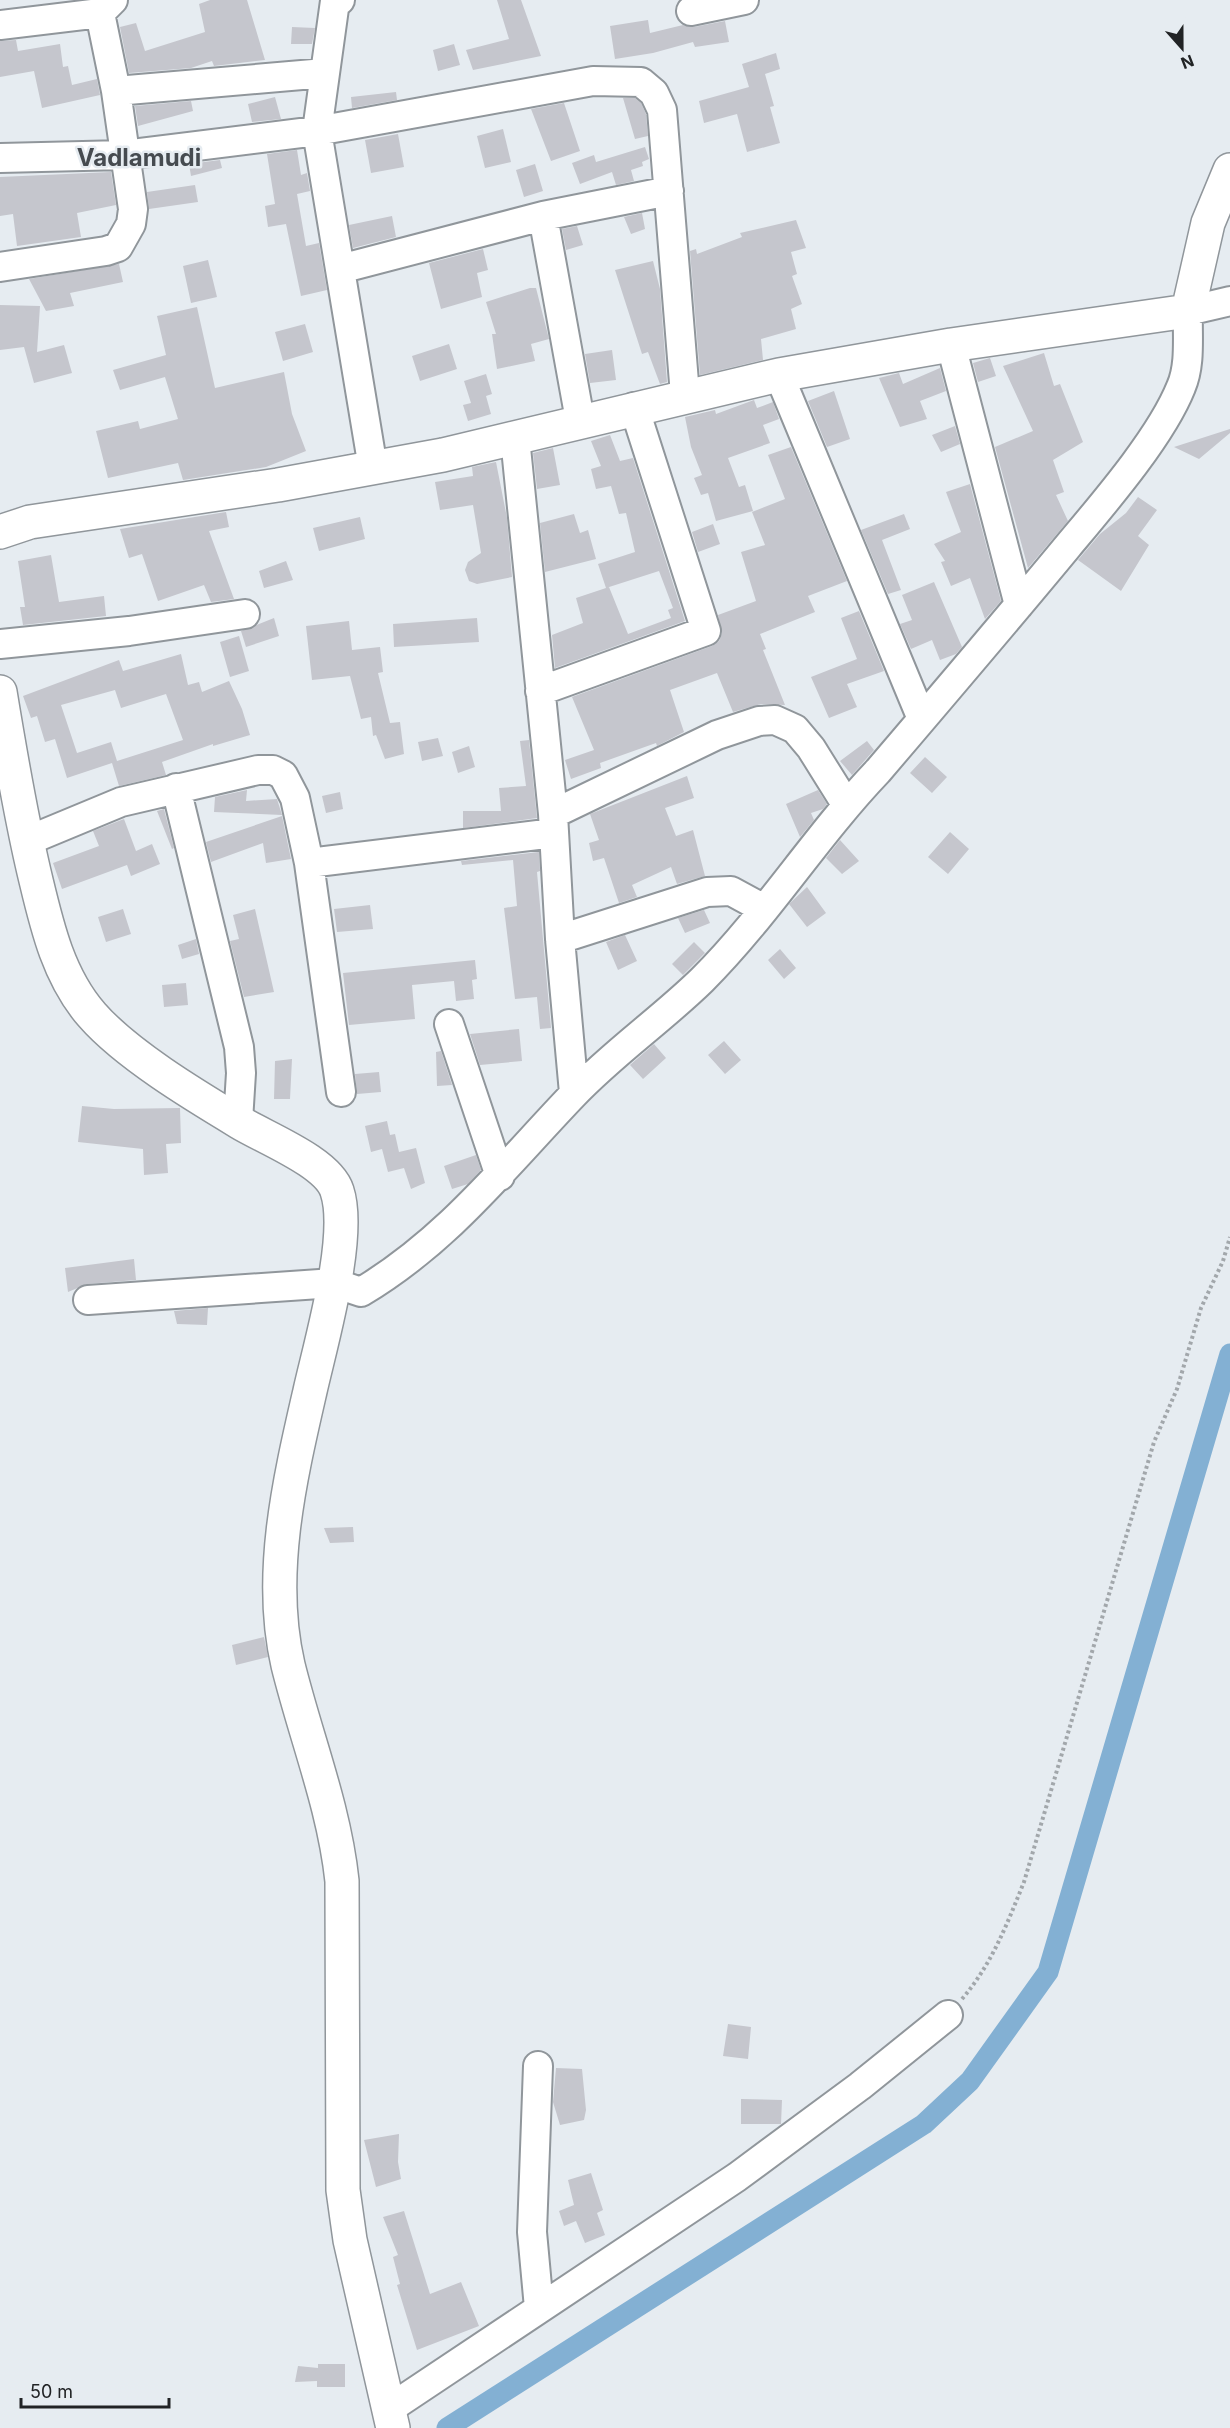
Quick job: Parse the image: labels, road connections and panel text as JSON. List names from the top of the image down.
{
  "districts": ["Vadlamudi"],
  "scale_bar": "50 m",
  "north": "bottom"
}
